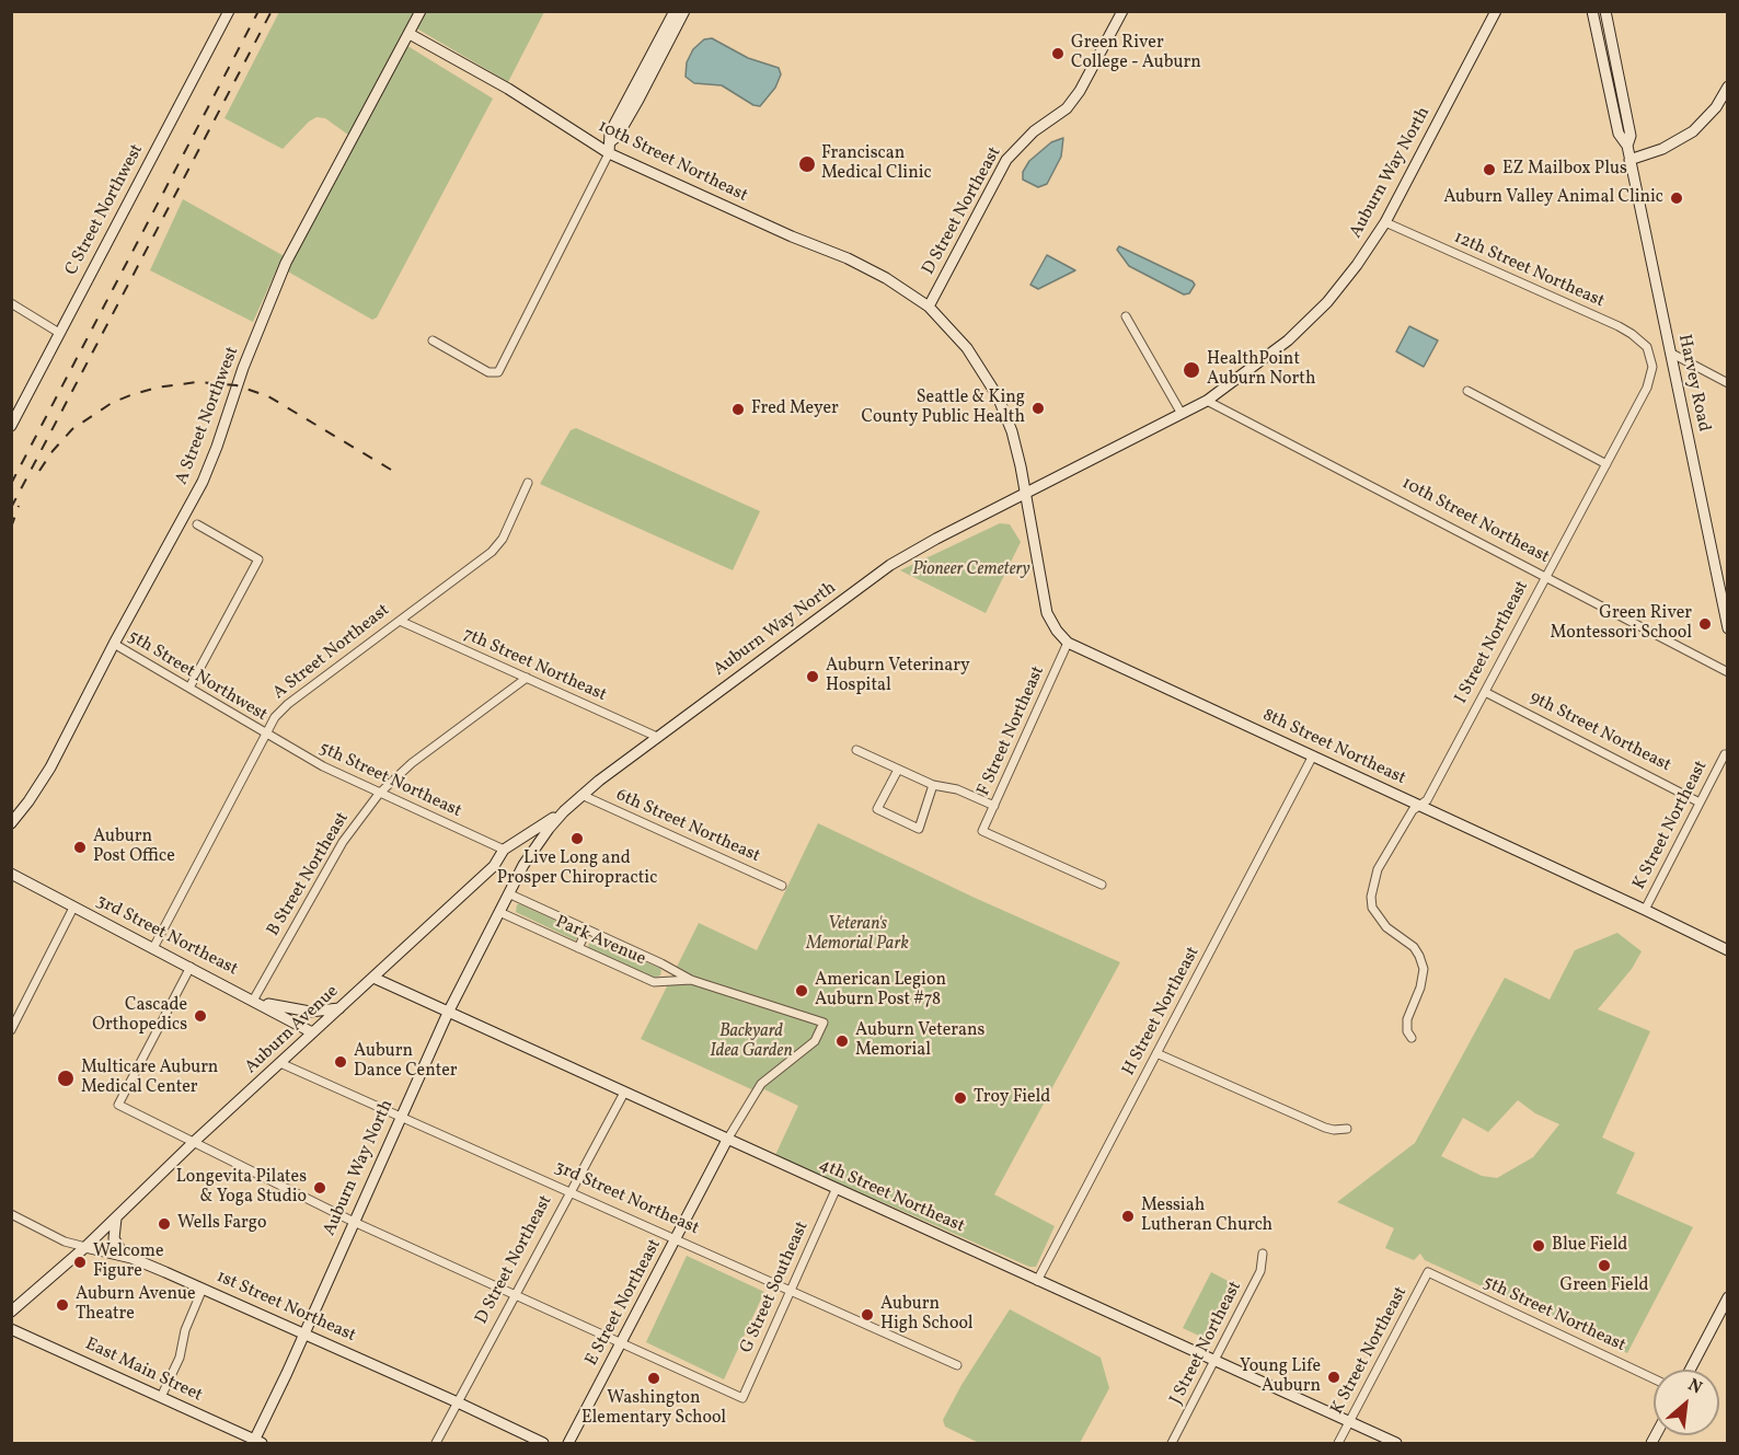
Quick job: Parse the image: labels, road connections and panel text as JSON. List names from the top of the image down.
{
  "streets": {
    "street": [
      "10th Street Northeast",
      "Auburn Way North",
      "C Street Northwest",
      "D Street Northeast",
      "12th Street Northeast",
      "Harvey Road",
      "A Street Northwest",
      "I Street Northeast",
      "A Street Northeast",
      "7th Street Northeast",
      "5th Street Northwest",
      "F Street Northeast",
      "9th Street Northeast",
      "8th Street Northeast",
      "5th Street Northeast",
      "K Street Northeast",
      "6th Street Northeast",
      "B Street Northeast",
      "3rd Street Northeast",
      "Park Avenue",
      "H Street Northeast",
      "Auburn Avenue",
      "4th Street Northeast",
      "G Street Southeast",
      "E Street Northeast",
      "1st Street Northeast",
      "J Street Northeast",
      "East Main Street"
    ]
  },
  "crossings": [
    ["10th Street Northeast", "Auburn Way North"],
    ["10th Street Northeast", "D Street Northeast"],
    ["10th Street Northeast", "A Street Northwest"],
    ["10th Street Northeast", "I Street Northeast"],
    ["Auburn Way North", "12th Street Northeast"],
    ["Auburn Way North", "7th Street Northeast"],
    ["Auburn Way North", "8th Street Northeast"],
    ["Auburn Way North", "6th Street Northeast"],
    ["Auburn Way North", "3rd Street Northeast"],
    ["Auburn Way North", "Park Avenue"],
    ["Auburn Way North", "Auburn Avenue"],
    ["Auburn Way North", "4th Street Northeast"],
    ["Auburn Way North", "1st Street Northeast"],
    ["Auburn Way North", "East Main Street"],
    ["D Street Northeast", "3rd Street Northeast"],
    ["D Street Northeast", "4th Street Northeast"],
    ["D Street Northeast", "1st Street Northeast"],
    ["12th Street Northeast", "I Street Northeast"],
    ["A Street Northwest", "5th Street Northwest"],
    ["I Street Northeast", "9th Street Northeast"],
    ["I Street Northeast", "8th Street Northeast"],
    ["A Street Northeast", "7th Street Northeast"],
    ["A Street Northeast", "5th Street Northwest"],
    ["A Street Northeast", "5th Street Northeast"],
    ["A Street Northeast", "3rd Street Northeast"],
    ["7th Street Northeast", "B Street Northeast"],
    ["5th Street Northwest", "5th Street Northeast"],
    ["F Street Northeast", "8th Street Northeast"],
    ["9th Street Northeast", "K Street Northeast"],
    ["8th Street Northeast", "K Street Northeast"],
    ["8th Street Northeast", "H Street Northeast"],
    ["5th Street Northeast", "K Street Northeast"],
    ["5th Street Northeast", "B Street Northeast"],
    ["5th Street Northeast", "Auburn Avenue"],
    ["K Street Northeast", "4th Street Northeast"],
    ["B Street Northeast", "3rd Street Northeast"],
    ["3rd Street Northeast", "Auburn Avenue"],
    ["3rd Street Northeast", "G Street Southeast"],
    ["3rd Street Northeast", "E Street Northeast"],
    ["Park Avenue", "E Street Northeast"],
    ["H Street Northeast", "4th Street Northeast"],
    ["Auburn Avenue", "4th Street Northeast"],
    ["Auburn Avenue", "1st Street Northeast"],
    ["4th Street Northeast", "G Street Southeast"],
    ["4th Street Northeast", "E Street Northeast"],
    ["4th Street Northeast", "J Street Northeast"],
    ["G Street Southeast", "E Street Northeast"]
  ],
  "parks": ["Pioneer Cemetery", "Veteran's Memorial Park", "Backyard Idea Garden"],
  "places": [
    "Green River College - Auburn",
    "Franciscan Medical Clinic",
    "EZ Mailbox Plus",
    "Auburn Valley Animal Clinic",
    "HealthPoint Auburn North",
    "Seattle & King County Public Health",
    "Fred Meyer",
    "Green River Montessori School",
    "Auburn Veterinary Hospital",
    "Live Long and Prosper Chiropractic",
    "Auburn Post Office",
    "American Legion Auburn Post #78",
    "Cascade Orthopedics",
    "Auburn Veterans Memorial",
    "Auburn Dance Center",
    "Multicare Auburn Medical Center",
    "Troy Field",
    "Longevita Pilates & Yoga Studio",
    "Messiah Lutheran Church",
    "Wells Fargo",
    "Blue Field",
    "Welcome Figure",
    "Green Field",
    "Auburn Avenue Theatre",
    "Auburn High School",
    "Young Life Auburn",
    "Washington Elementary School"
  ],
  "north": "top right"
}
